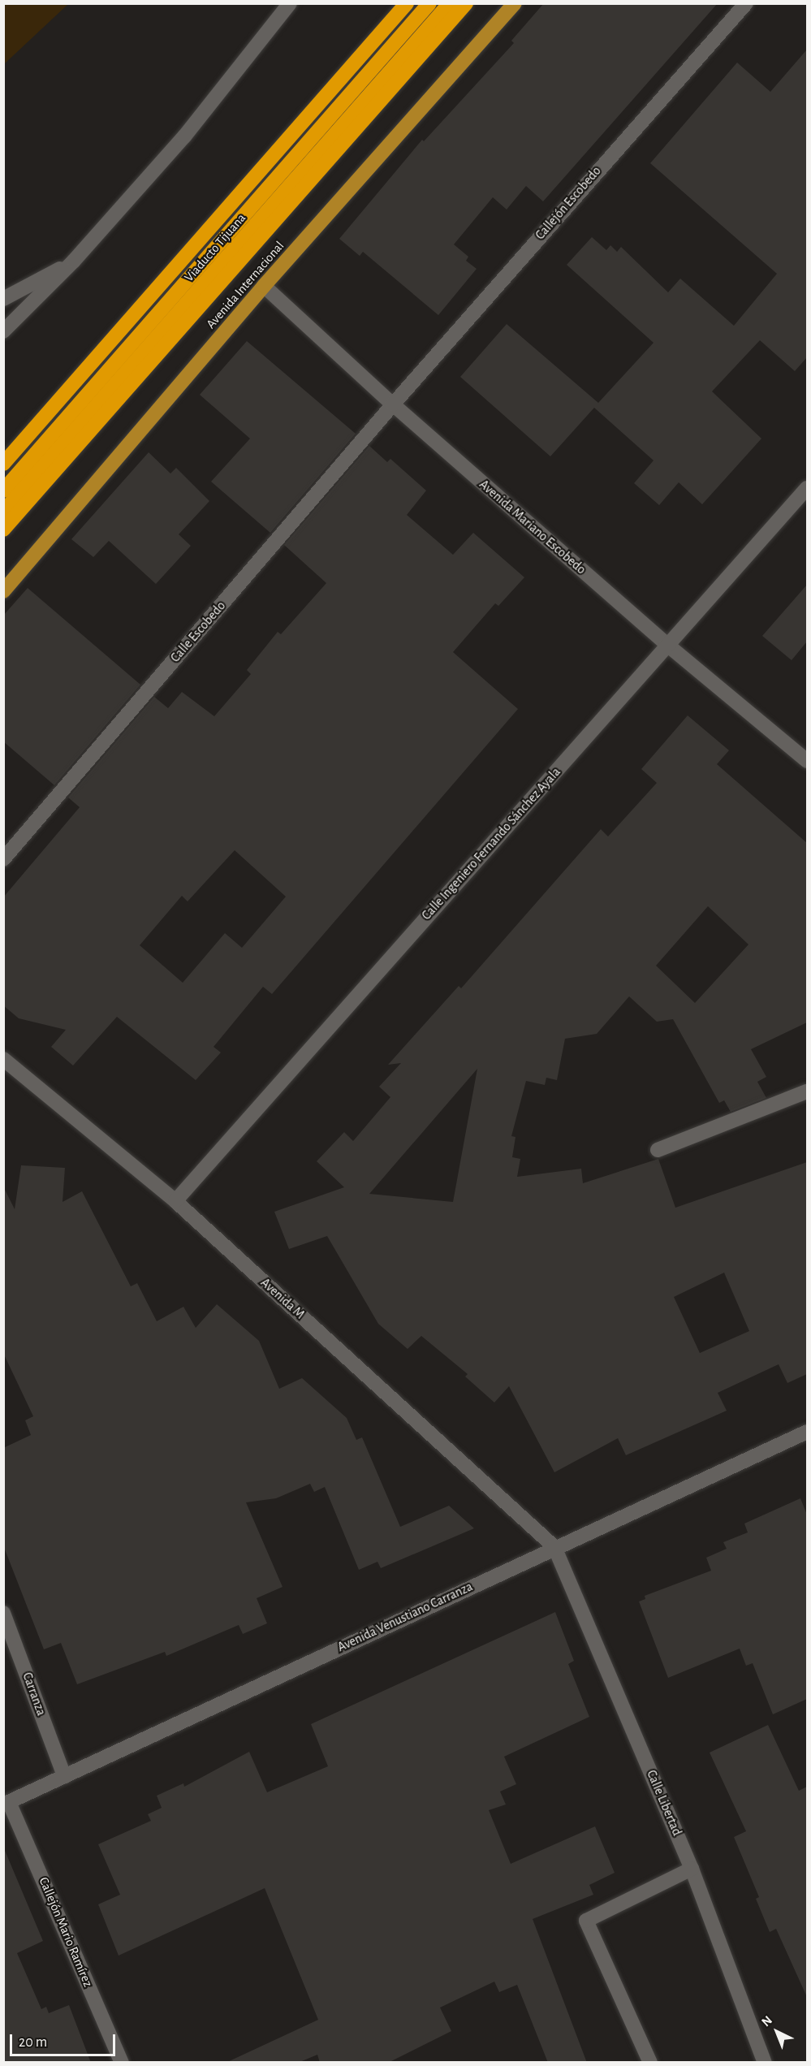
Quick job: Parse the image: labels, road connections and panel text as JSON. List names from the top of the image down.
{
  "streets": {
    "highway": ["Viaducto Tijuana", "Avenida Internacional"],
    "street": [
      "Callejón Escobedo",
      "Avenida Mariano Escobedo",
      "Calle Escobedo",
      "Calle Ingeniero Fernando Sánchez Ayala",
      "Avenida M",
      "Avenida Venustiano Carranza",
      "Carranza",
      "Calle Libertad",
      "Callejón Mario Ramírez"
    ]
  },
  "crossings": [
    ["Callejón Escobedo", "Avenida Mariano Escobedo"],
    ["Callejón Escobedo", "Calle Escobedo"],
    ["Avenida Internacional", "Avenida Mariano Escobedo"],
    ["Avenida Mariano Escobedo", "Calle Escobedo"],
    ["Avenida Mariano Escobedo", "Calle Ingeniero Fernando Sánchez Ayala"],
    ["Calle Ingeniero Fernando Sánchez Ayala", "Avenida M"],
    ["Avenida M", "Avenida Venustiano Carranza"],
    ["Avenida M", "Calle Libertad"],
    ["Avenida Venustiano Carranza", "Carranza"],
    ["Avenida Venustiano Carranza", "Calle Libertad"],
    ["Avenida Venustiano Carranza", "Callejón Mario Ramírez"]
  ],
  "scale_bar": "20 m",
  "north": "top left"
}
